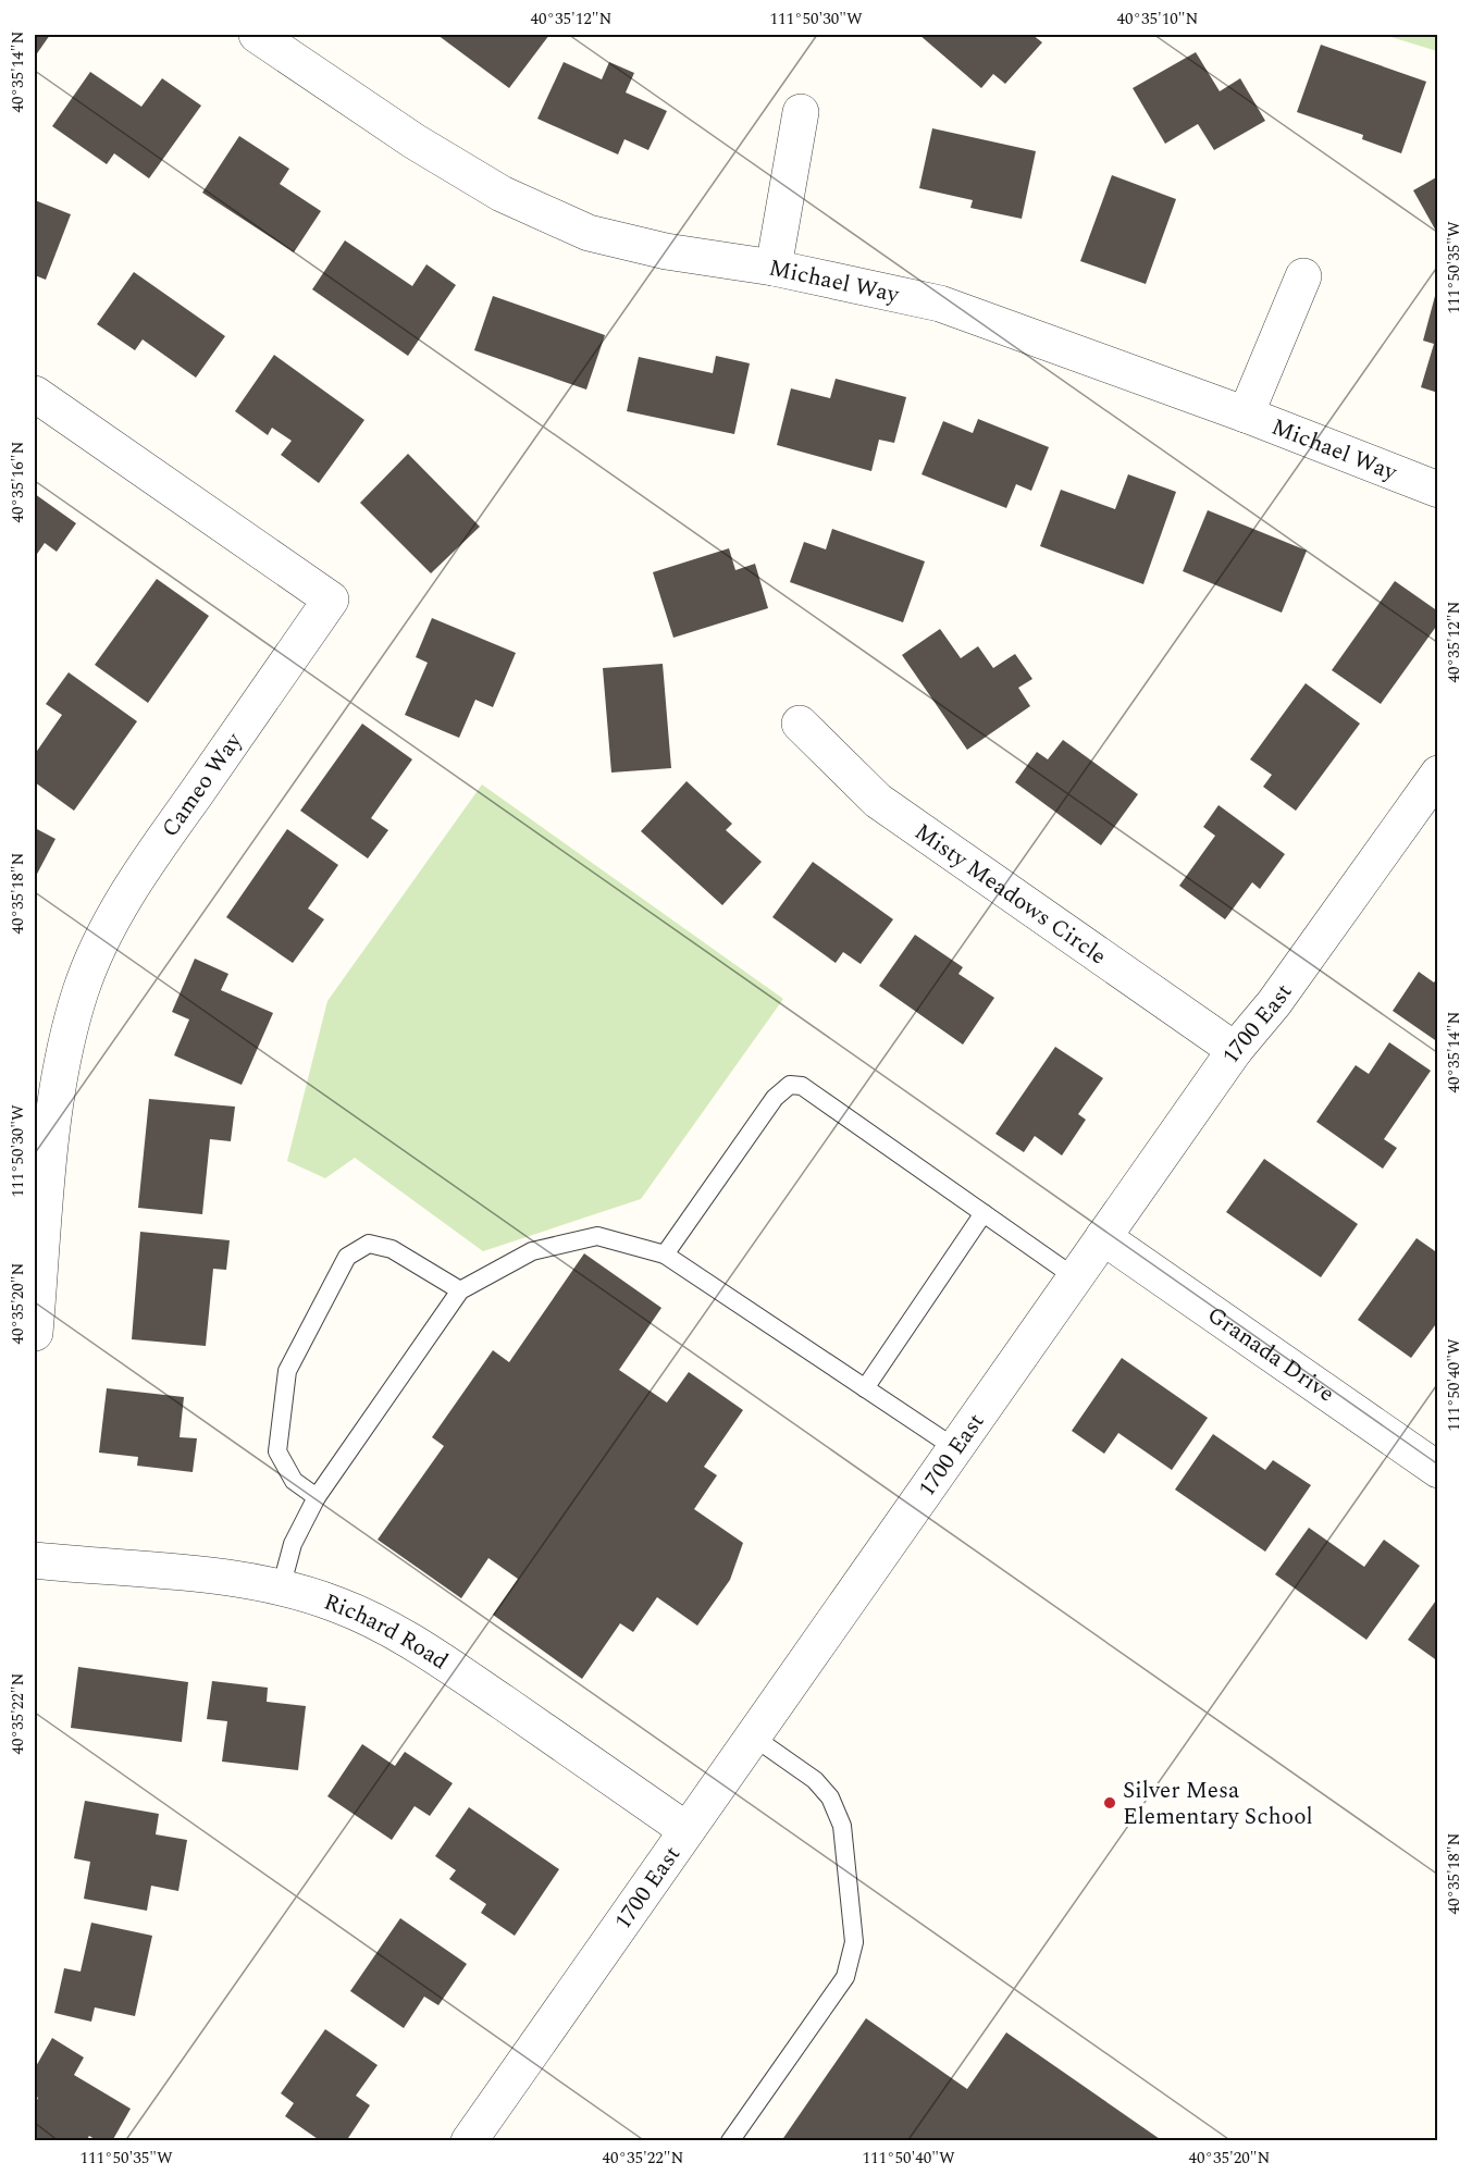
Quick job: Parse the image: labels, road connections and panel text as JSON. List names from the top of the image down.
{
  "streets": {
    "street": [
      "Michael Way",
      "Cameo Way",
      "Misty Meadows Circle",
      "1700 East",
      "Granada Drive",
      "Richard Road"
    ]
  },
  "crossings": [
    ["Misty Meadows Circle", "1700 East"],
    ["1700 East", "Granada Drive"],
    ["1700 East", "Richard Road"]
  ],
  "places": ["Silver Mesa Elementary School"],
  "coordinates": [
    "40°35'12\"N",
    "111°50'30\"W",
    "40°35'10\"N",
    "40°35'14\"N",
    "111°50'35\"W",
    "40°35'16\"N",
    "40°35'18\"N",
    "40°35'20\"N",
    "111°50'40\"W",
    "40°35'22\"N"
  ]
}
